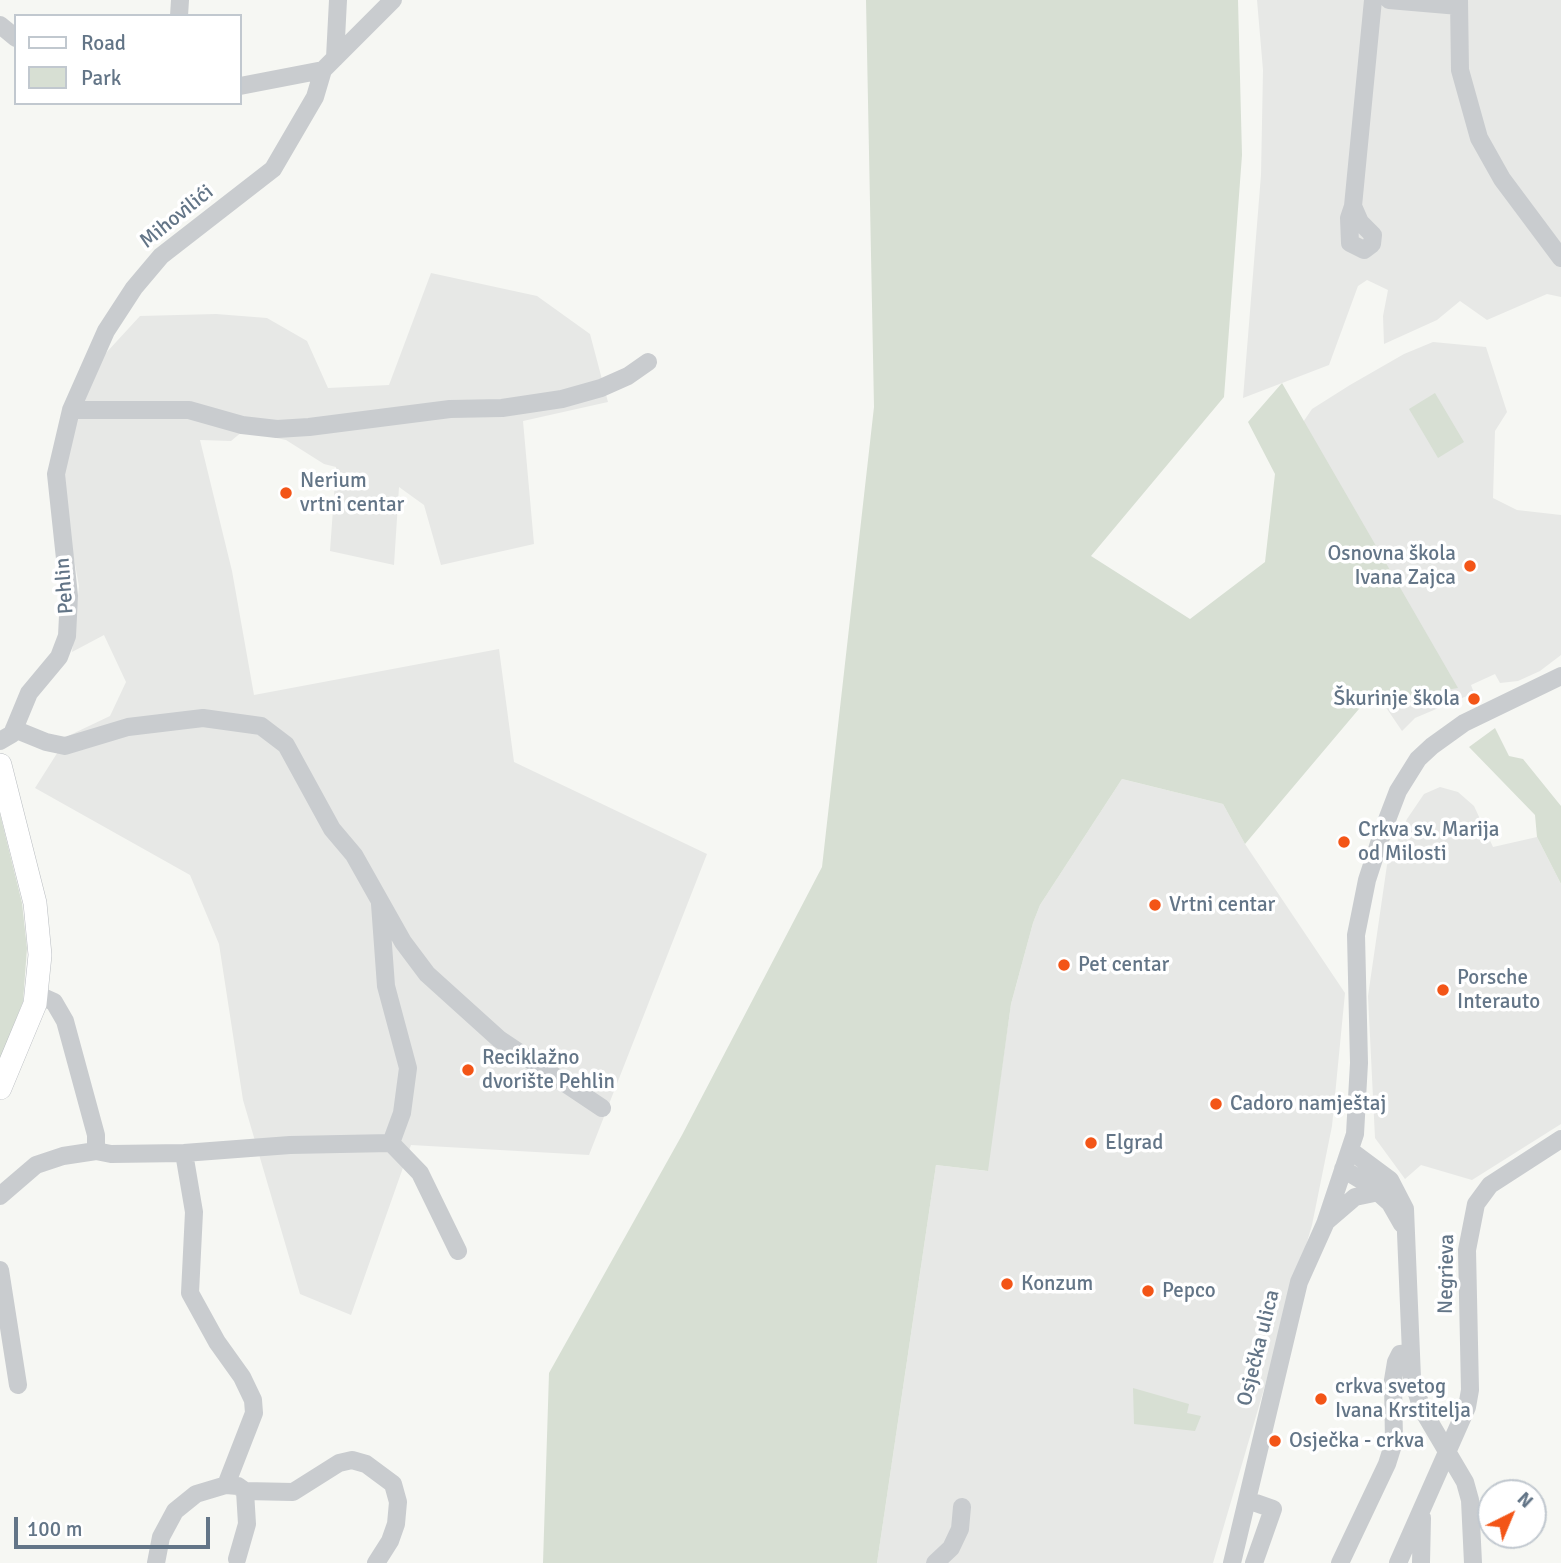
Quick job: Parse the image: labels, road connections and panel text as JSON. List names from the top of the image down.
{
  "streets": {
    "street": [
      "Mihovilići",
      "Pehlin",
      "Negrieva",
      "Osječka ulica"
    ]
  },
  "crossings": [
    ["Mihovilići", "Pehlin"]
  ],
  "places": [
    "Nerium vrtni centar",
    "Osnovna škola Ivana Zajca",
    "Škurinje škola",
    "Crkva sv. Marija od Milosti",
    "Vrtni centar",
    "Pet centar",
    "Porsche Interauto",
    "Reciklažno dvorište Pehlin",
    "Cadoro namještaj",
    "Elgrad",
    "Konzum",
    "Pepco",
    "crkva svetog Ivana Krstitelja",
    "Osječka - crkva"
  ],
  "legend": ["Road", "Park"],
  "scale_bar": "100 m",
  "north": "top right"
}
